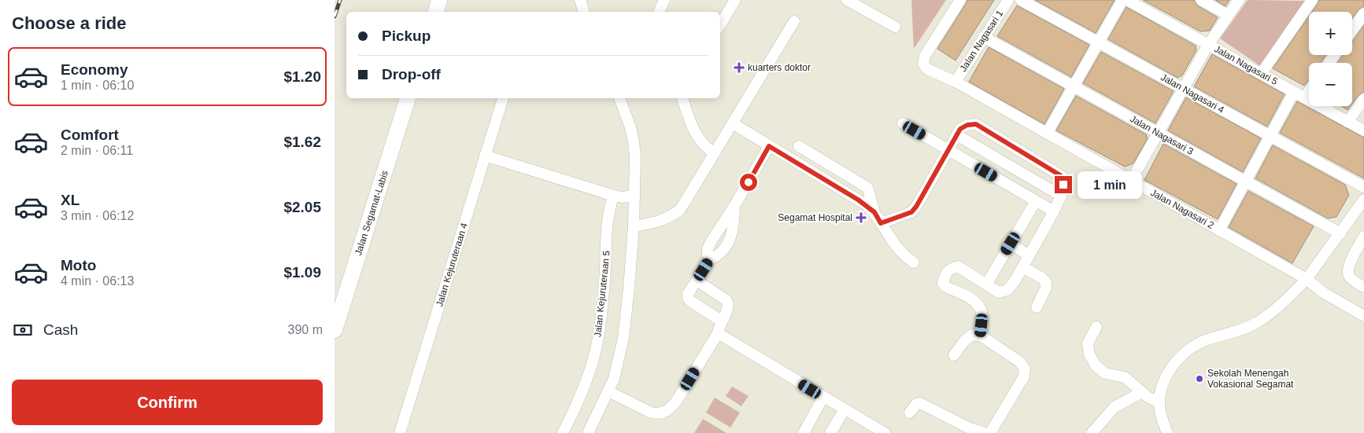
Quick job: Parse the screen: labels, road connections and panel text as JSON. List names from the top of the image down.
{
  "streets": {
    "highway": ["Jalan Segamat-Labis"],
    "street": [
      "Jalan Nagasari 1",
      "Jalan Nagasari 5",
      "Jalan Nagasari 4",
      "Jalan Nagasari 3",
      "Jalan Nagasari 2",
      "Jalan Kejuruteraan 4",
      "Jalan Kejuruteraan 5"
    ]
  },
  "crossings": [
    ["Jalan Nagasari 1", "Jalan Nagasari 3"],
    ["Jalan Nagasari 1", "Jalan Nagasari 2"]
  ],
  "places": {
    "health": ["kuarters doktor", "Segamat Hospital"],
    "other": ["Sekolah Menengah Vokasional Segamat"]
  },
  "page": {
    "heading": "Choose a ride",
    "map_buttons": ["+", "−"],
    "banner": ["Pickup", "Drop-off"],
    "list": [
      {
        "name": "Economy",
        "note": "1 min · 06:10",
        "value": "$1.20"
      },
      {
        "name": "Comfort",
        "note": "2 min · 06:11",
        "value": "$1.62"
      },
      {
        "name": "XL",
        "note": "3 min · 06:12",
        "value": "$2.05"
      },
      {
        "name": "Moto",
        "note": "4 min · 06:13",
        "value": "$1.09"
      }
    ],
    "bubble": "1 min",
    "pay": ["Cash", "390 m"],
    "buttons": "Confirm"
  }
}
